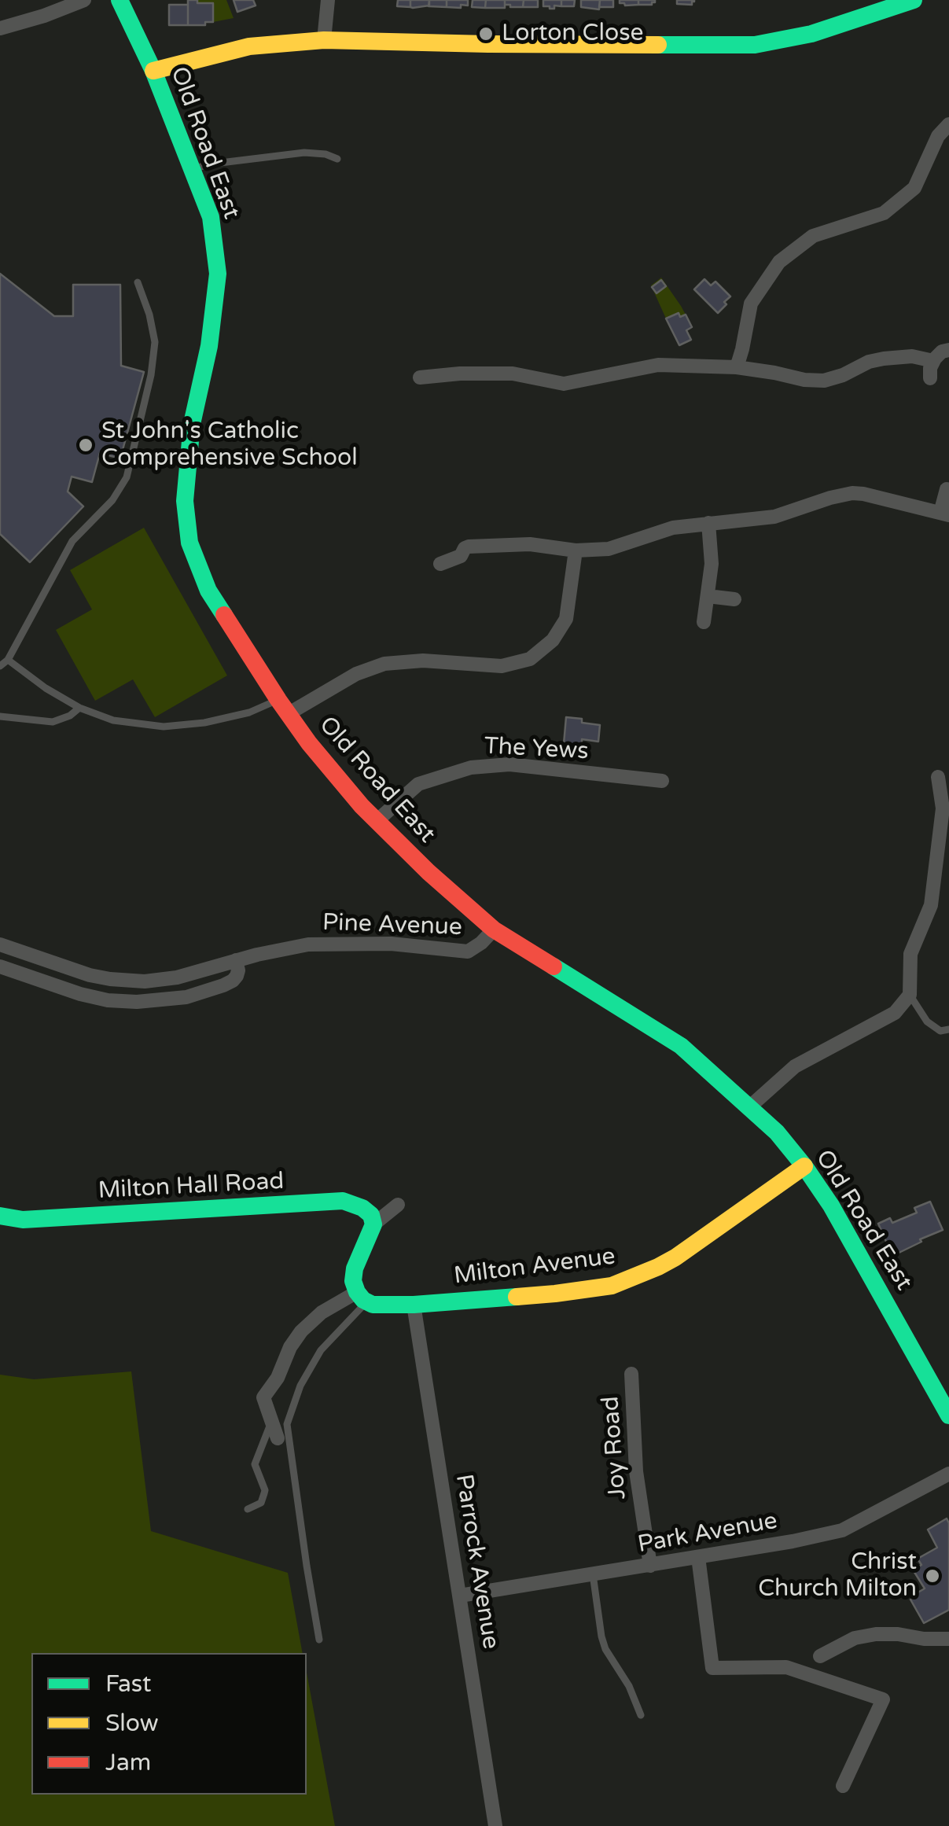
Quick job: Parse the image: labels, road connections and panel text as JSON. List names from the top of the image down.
{
  "streets": {
    "main road": ["Old Road East", "Milton Hall Road", "Milton Avenue"],
    "street": [
      "The Yews",
      "Pine Avenue",
      "Joy Road",
      "Park Avenue",
      "Parrock Avenue"
    ]
  },
  "crossings": [
    ["Old Road East", "The Yews"],
    ["Old Road East", "Pine Avenue"],
    ["Old Road East", "Milton Avenue"],
    ["Milton Avenue", "Parrock Avenue"],
    ["Joy Road", "Park Avenue"],
    ["Park Avenue", "Parrock Avenue"]
  ],
  "places": ["Lorton Close", "St John's Catholic Comprehensive School", "Christ Church Milton"],
  "legend": ["Fast", "Slow", "Jam"]
}
